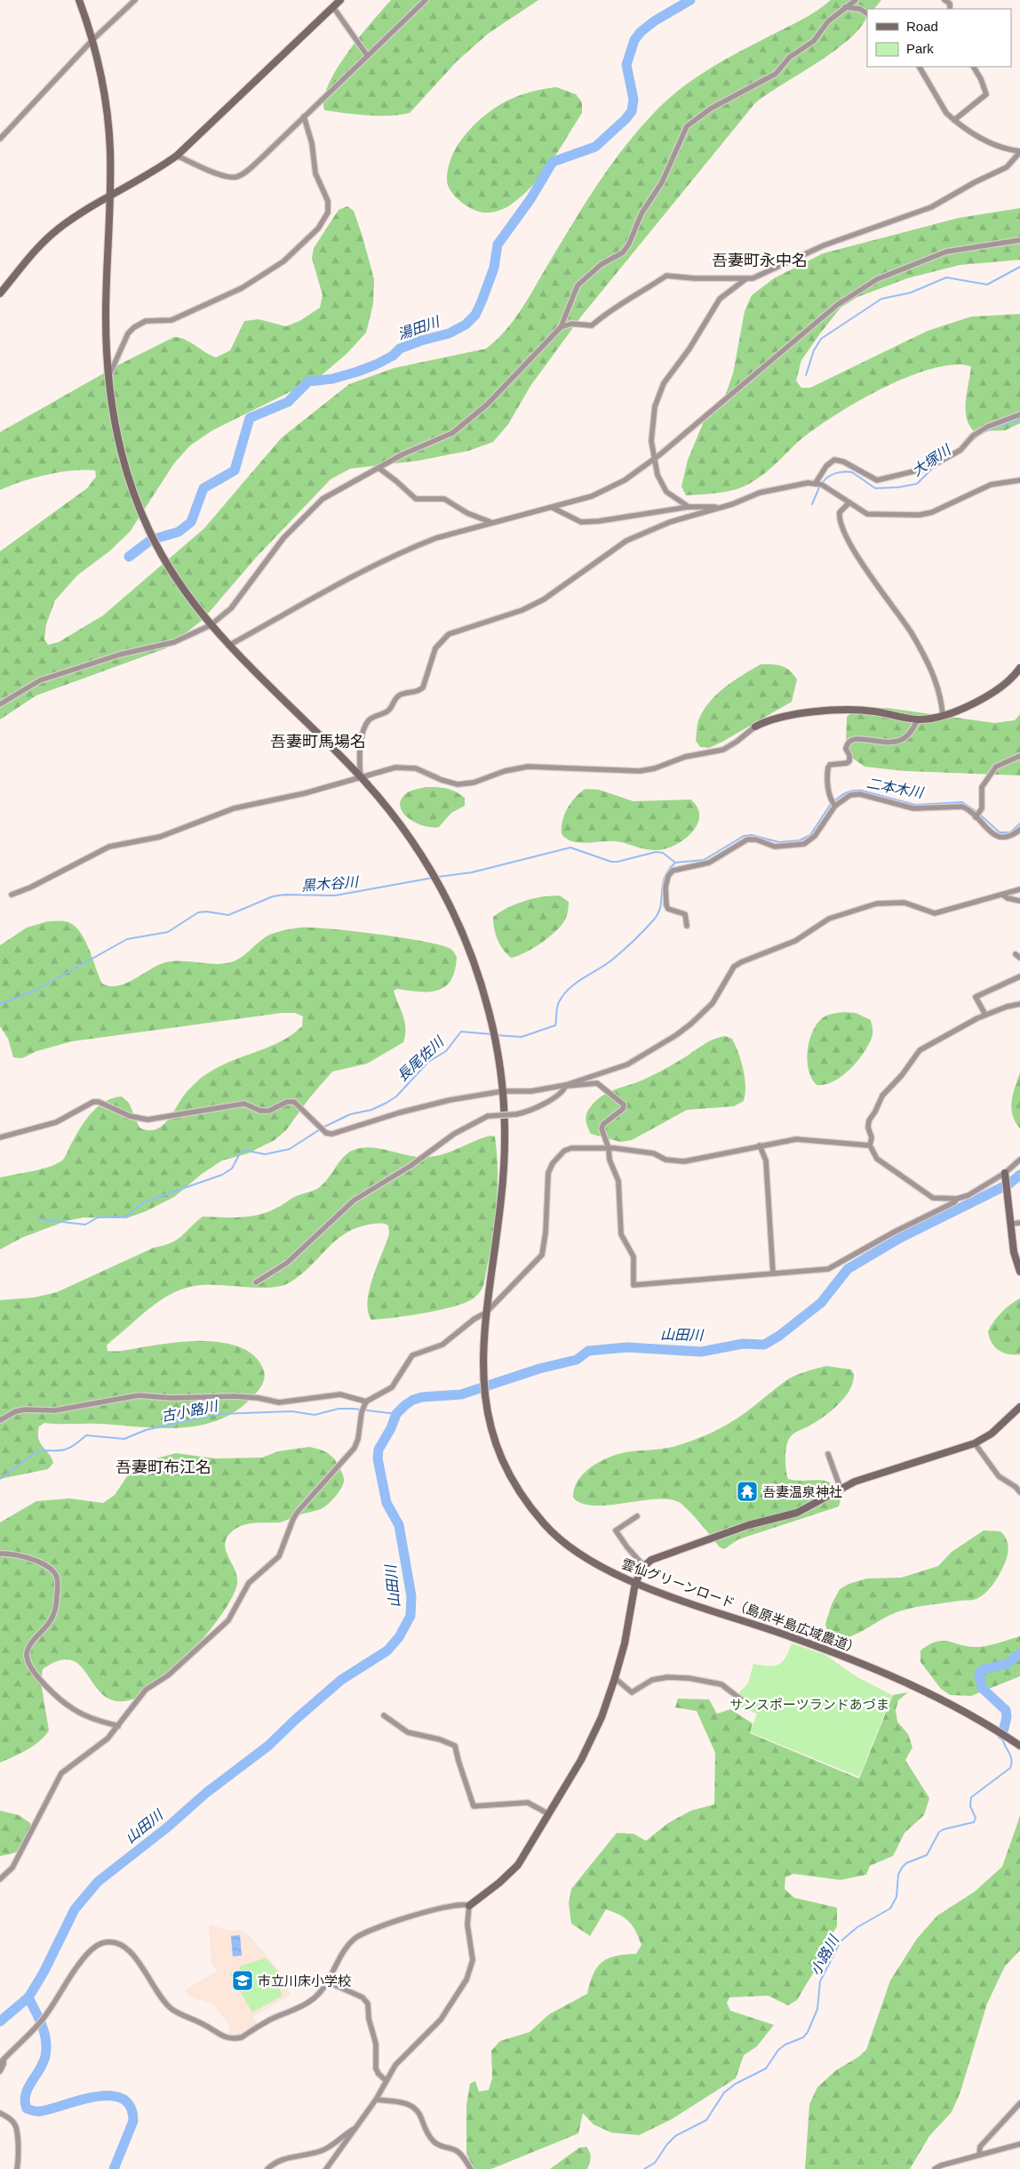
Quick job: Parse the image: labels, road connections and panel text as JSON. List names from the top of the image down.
{
  "streets": {
    "street": ["雲仙グリーンロード（島原半島広域農道）"]
  },
  "districts": ["吾妻町永中名", "吾妻町馬場名", "吾妻町布江名"],
  "water": [
    "湯田川",
    "大塚川",
    "二本木川",
    "黒木谷川",
    "長尾佐川",
    "山田川",
    "古小路川",
    "小路川"
  ],
  "parks": ["サンスポーツランドあづま"],
  "places": {
    "temple": ["吾妻温泉神社"],
    "school or university": ["市立川床小学校"]
  },
  "legend": ["Road", "Park"]
}
